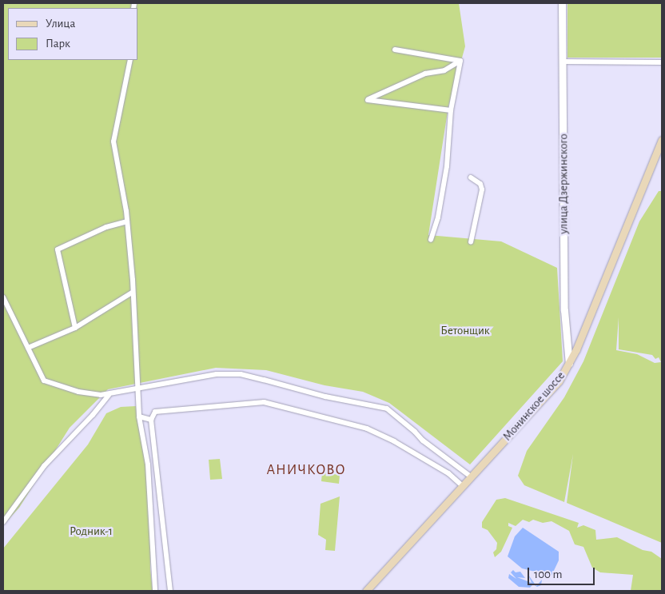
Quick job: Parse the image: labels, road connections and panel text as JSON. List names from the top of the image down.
{
  "streets": {
    "main road": ["Монинское шоссе"],
    "street": ["улица Дзержинского"]
  },
  "crossings": [
    ["улица Дзержинского", "Монинское шоссе"]
  ],
  "districts": ["АНИЧКОВО"],
  "parks": ["Бетонщик", "Родник-1"],
  "legend": ["Улица", "Парк"],
  "scale_bar": "100 m"
}
